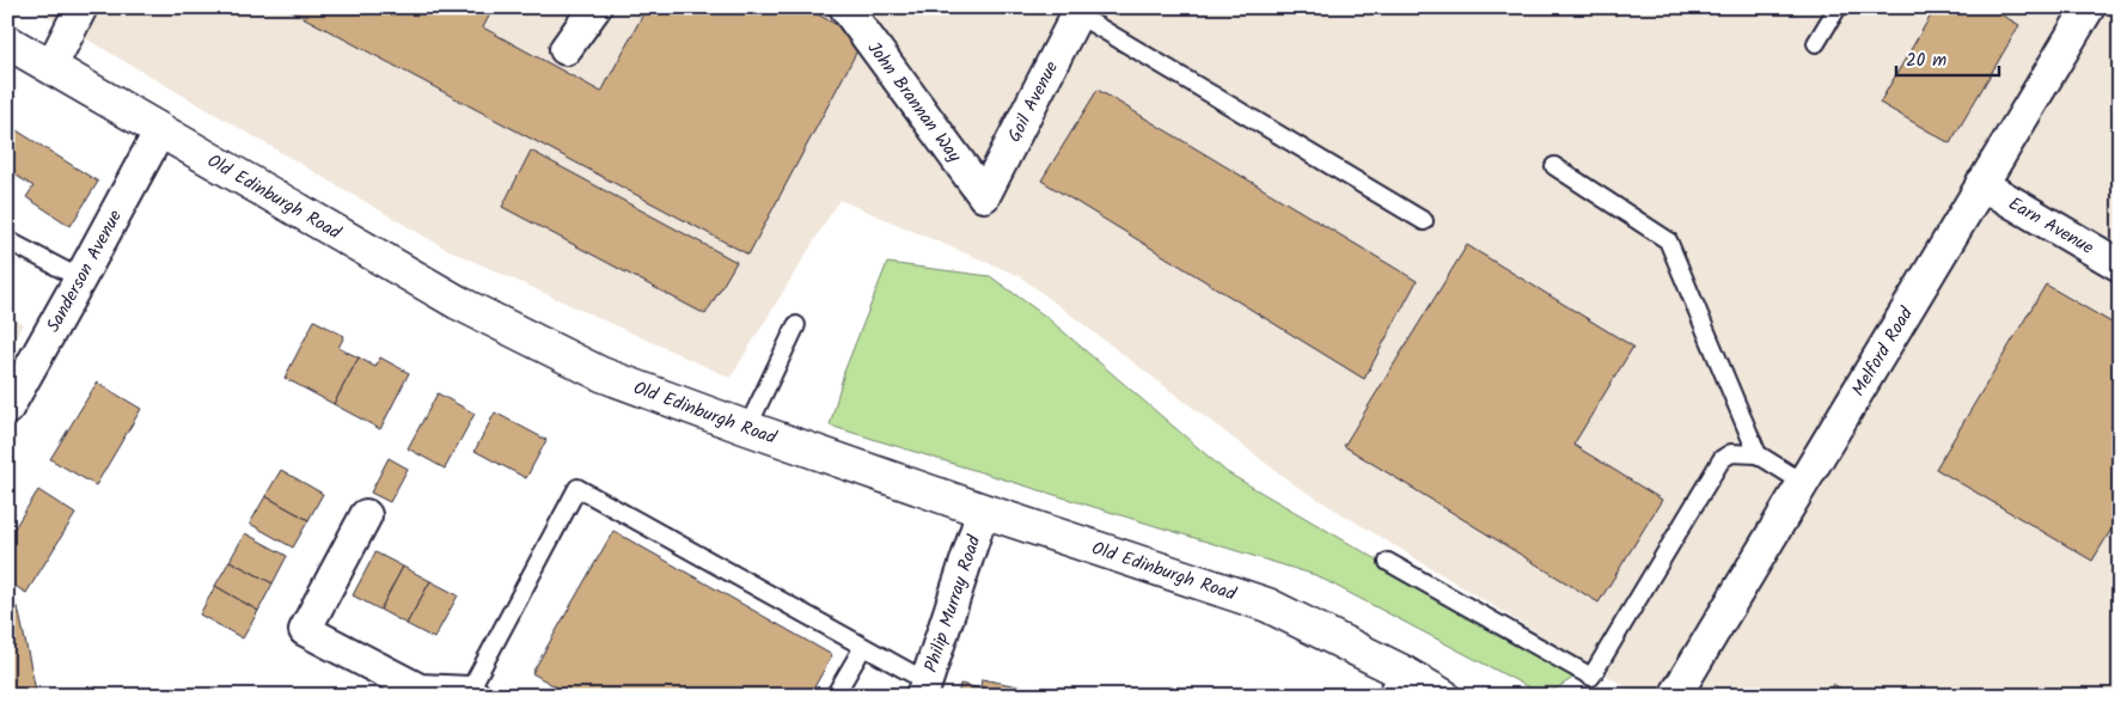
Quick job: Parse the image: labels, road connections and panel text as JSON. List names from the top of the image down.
{
  "streets": {
    "main road": ["Old Edinburgh Road"],
    "street": [
      "John Brannan Way",
      "Goil Avenue",
      "Earn Avenue",
      "Sanderson Avenue",
      "Melford Road",
      "Philip Murray Road"
    ]
  },
  "crossings": [
    ["John Brannan Way", "Goil Avenue"],
    ["Old Edinburgh Road", "Sanderson Avenue"],
    ["Old Edinburgh Road", "Philip Murray Road"],
    ["Earn Avenue", "Melford Road"]
  ],
  "scale_bar": "20 m"
}
